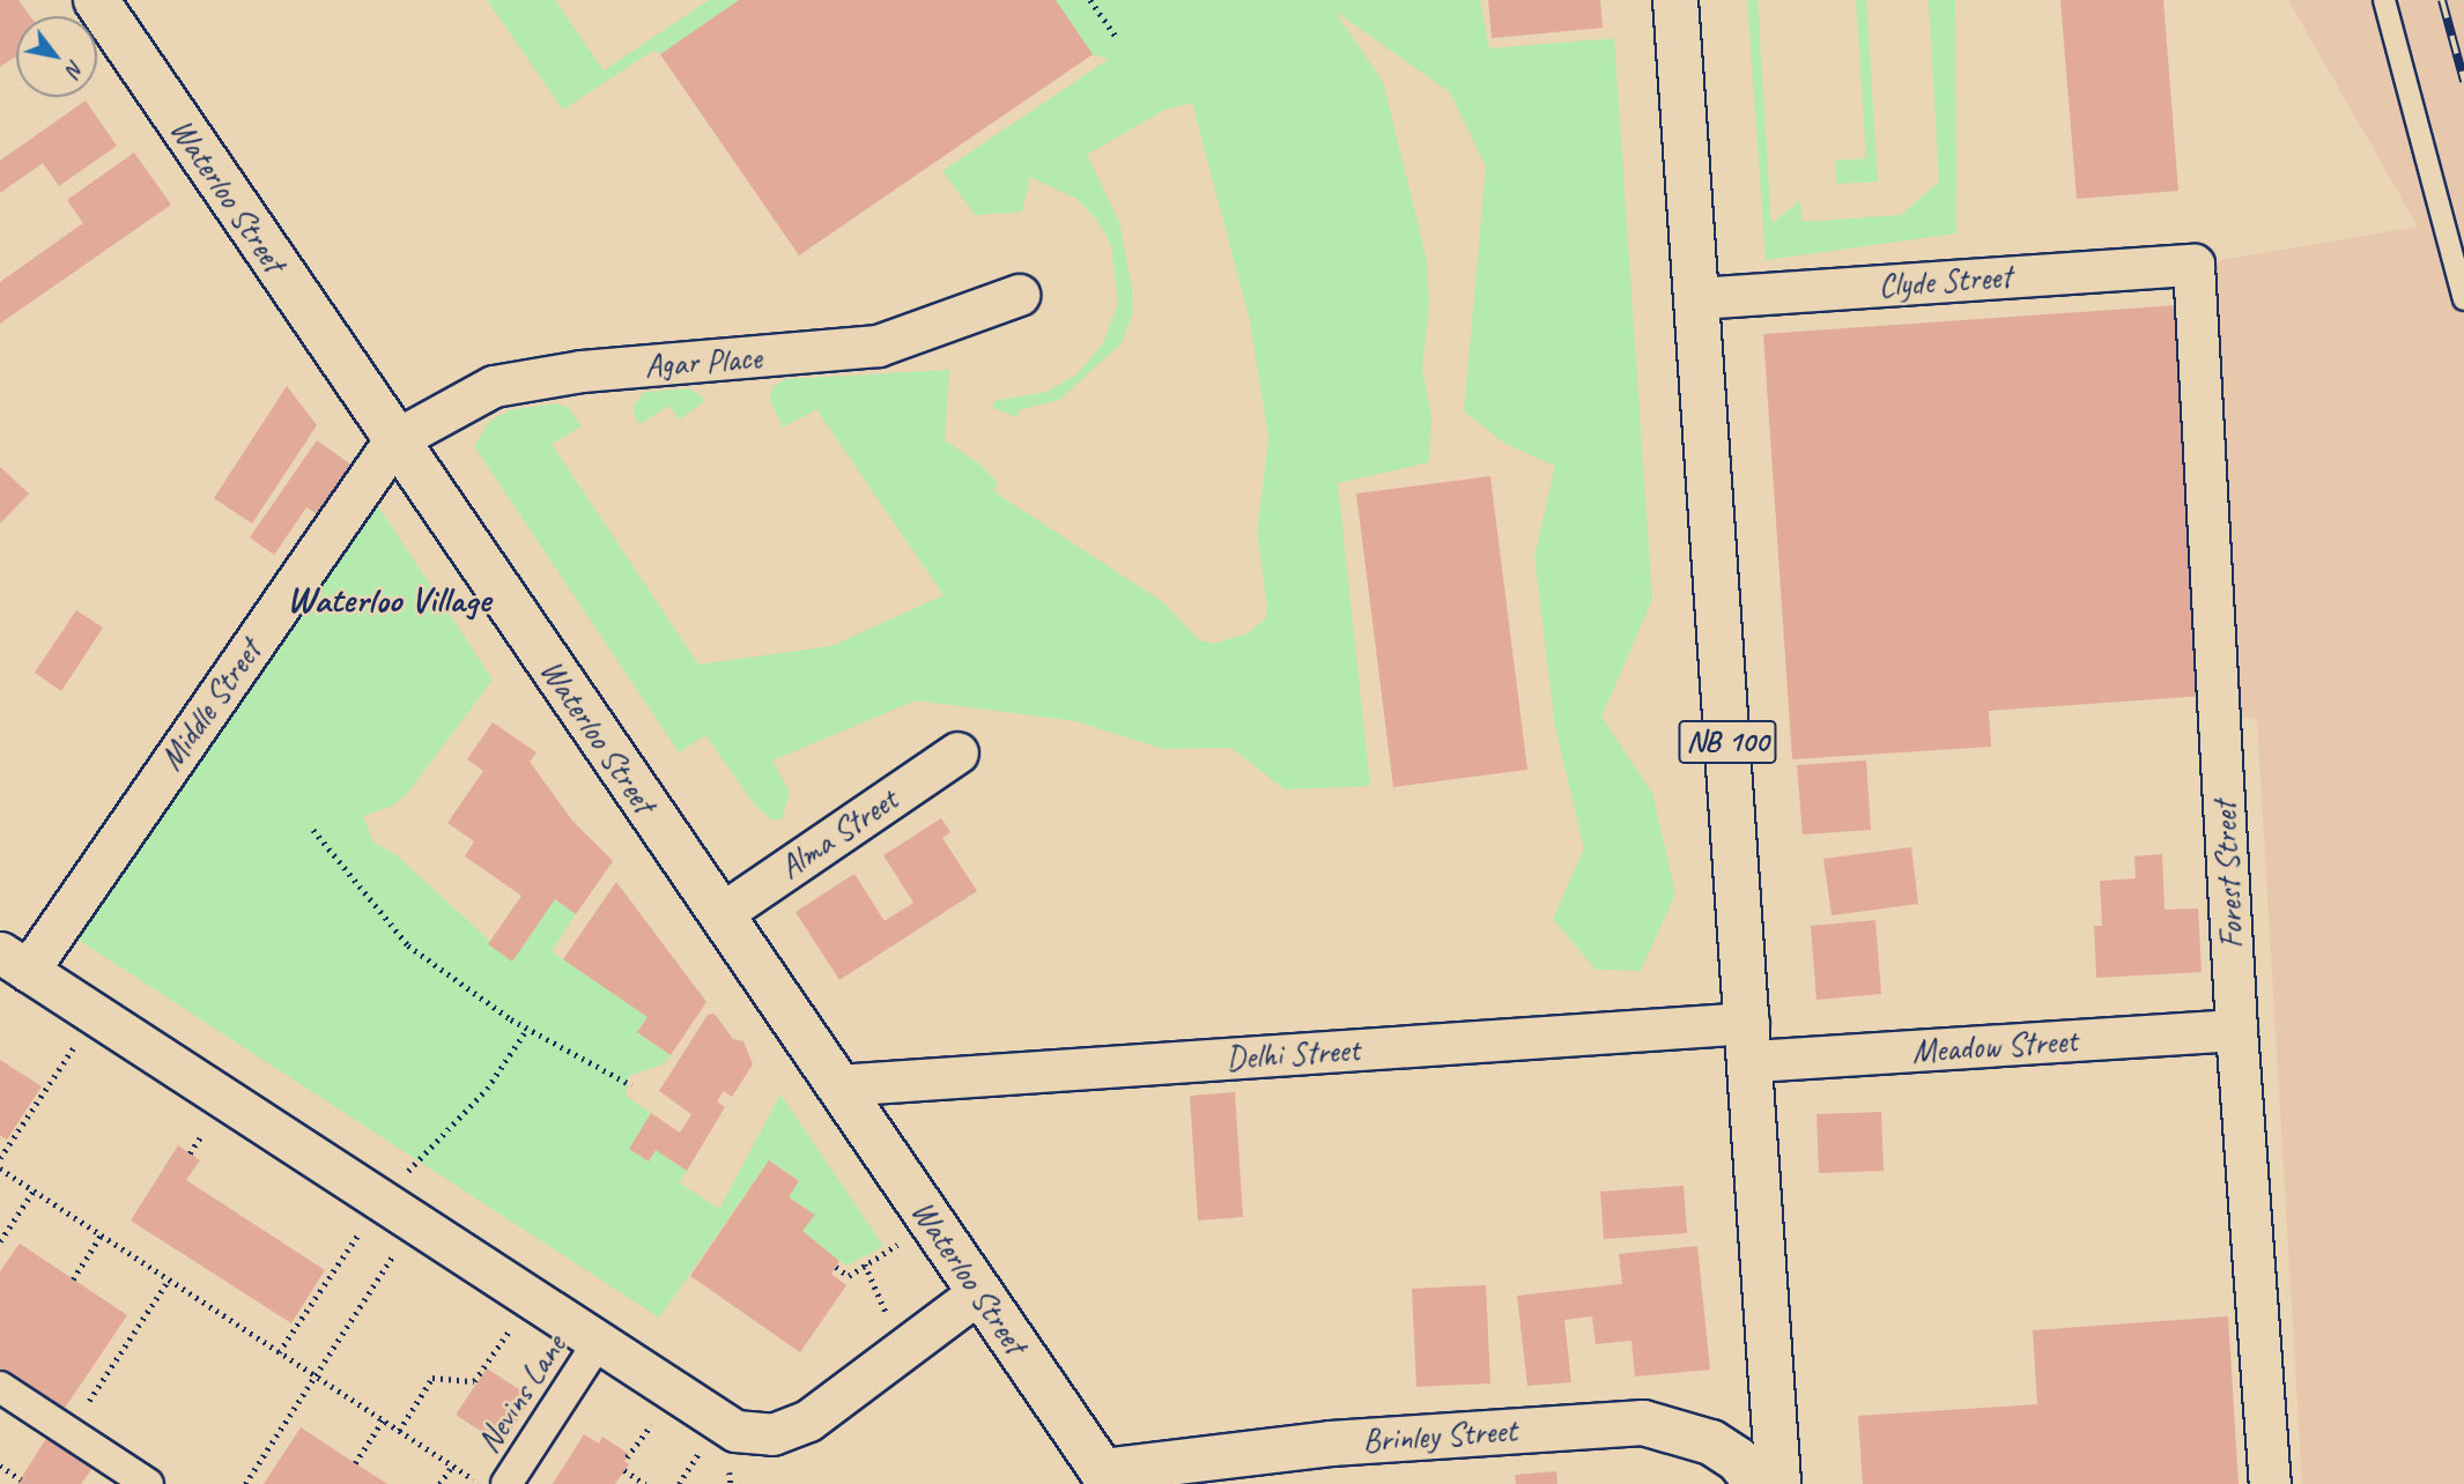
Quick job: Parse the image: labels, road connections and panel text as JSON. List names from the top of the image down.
{
  "streets": {
    "street": [
      "Waterloo Street",
      "Clyde Street",
      "Agar Place",
      "Middle Street",
      "NB 100",
      "Alma Street",
      "Forest Street",
      "Meadow Street",
      "Delhi Street",
      "Nevins Lane",
      "Brinley Street"
    ]
  },
  "crossings": [
    ["Waterloo Street", "Agar Place"],
    ["Waterloo Street", "Middle Street"],
    ["Waterloo Street", "Alma Street"],
    ["Waterloo Street", "Delhi Street"],
    ["Waterloo Street", "Brinley Street"],
    ["Clyde Street", "NB 100"],
    ["Clyde Street", "Forest Street"],
    ["Agar Place", "Middle Street"],
    ["NB 100", "Meadow Street"],
    ["NB 100", "Delhi Street"],
    ["Forest Street", "Meadow Street"],
    ["Meadow Street", "Delhi Street"]
  ],
  "districts": ["Waterloo Village"],
  "north": "bottom right"
}
